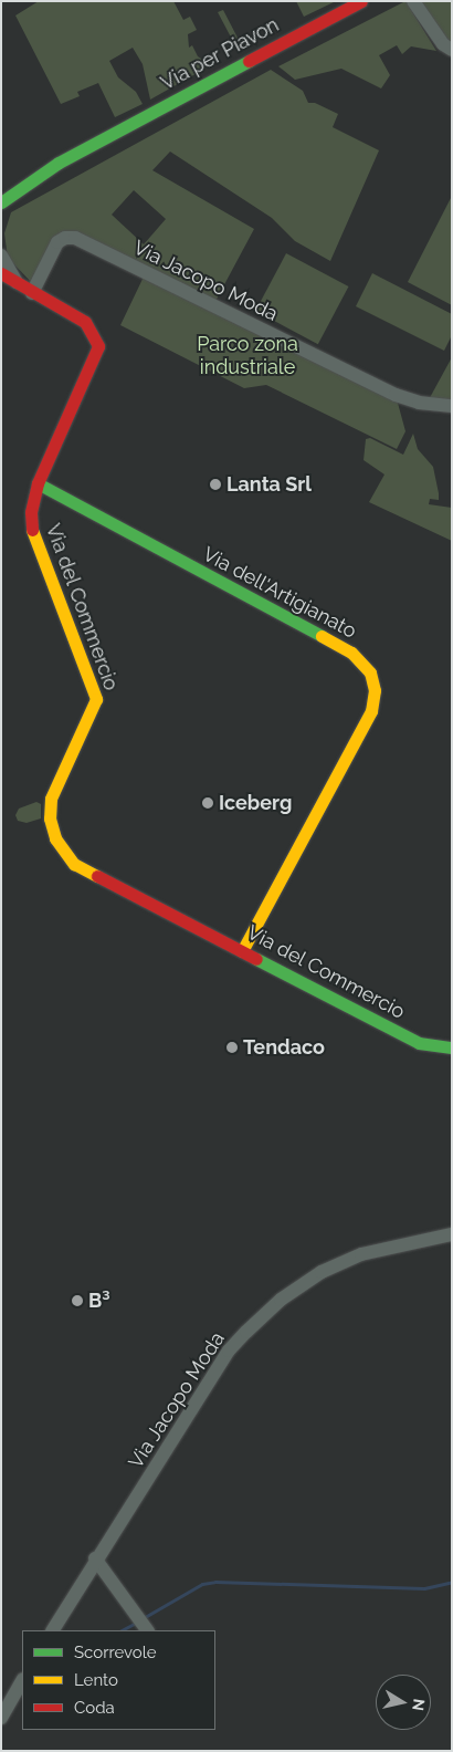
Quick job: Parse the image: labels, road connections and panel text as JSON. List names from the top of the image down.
{
  "streets": {
    "street": [
      "Via per Piavon",
      "Via Jacopo Moda",
      "Via dell'Artigianato",
      "Via del Commercio"
    ]
  },
  "crossings": [
    ["Via Jacopo Moda", "Via del Commercio"],
    ["Via dell'Artigianato", "Via del Commercio"]
  ],
  "parks": ["Parco zona industriale"],
  "places": [
    "Lanta Srl",
    "Iceberg",
    "Tendaco",
    "B³"
  ],
  "legend": ["Scorrevole", "Lento", "Coda"],
  "north": "right"
}
